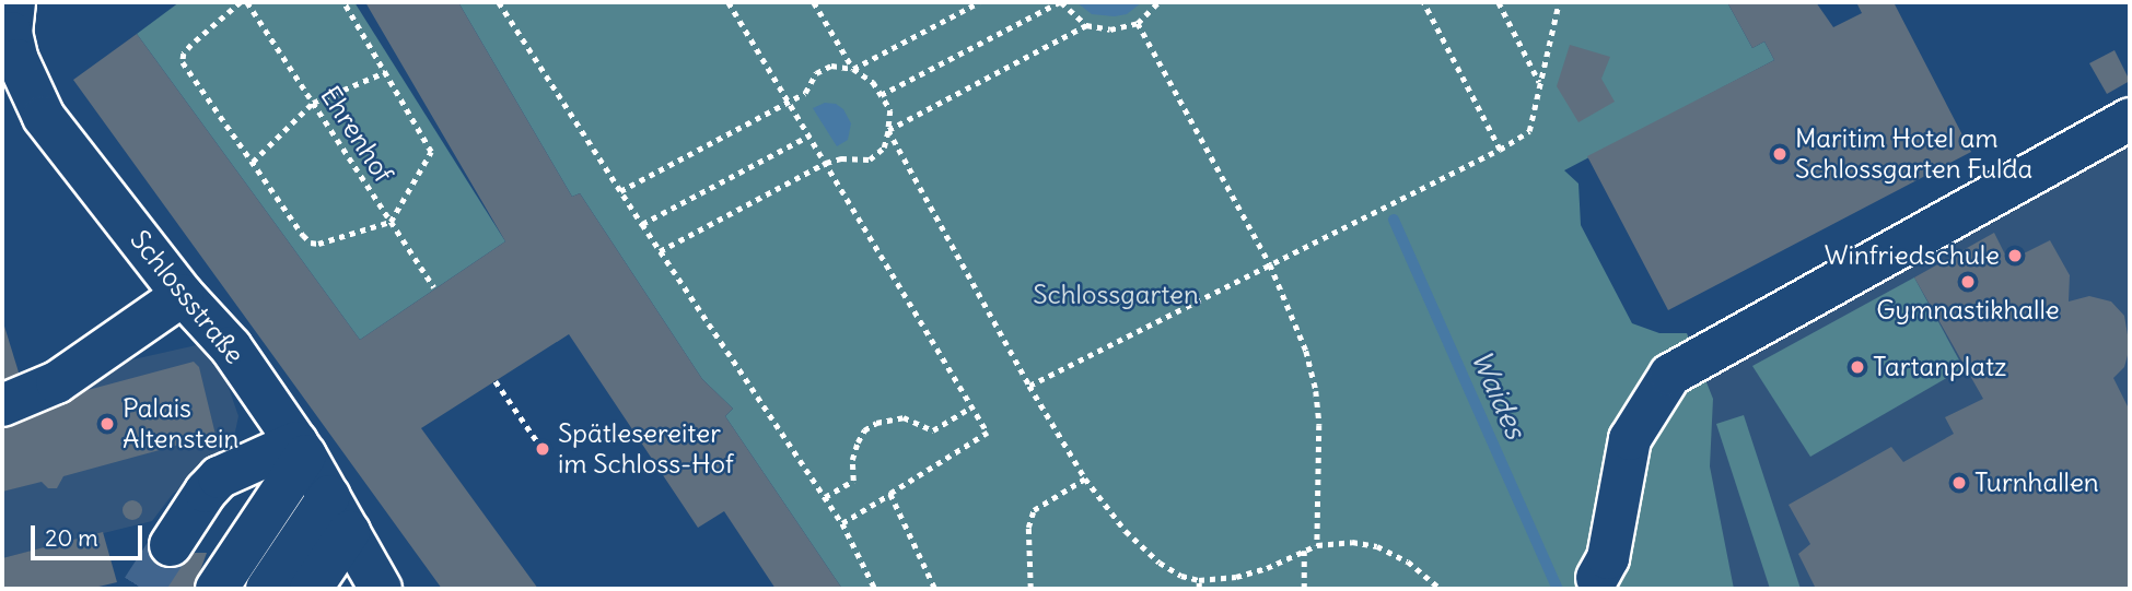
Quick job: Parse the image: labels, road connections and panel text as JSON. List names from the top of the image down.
{
  "streets": {
    "street": ["Schlossstraße"],
    "path": ["Ehrenhof"]
  },
  "water": ["Waides"],
  "parks": ["Schlossgarten"],
  "places": [
    "Maritim Hotel am Schlossgarten Fulda",
    "Winfriedschule",
    "Gymnastikhalle",
    "Tartanplatz",
    "Palais Altenstein",
    "Spätlesereiter im Schloss-Hof",
    "Turnhallen"
  ],
  "scale_bar": "20 m"
}
